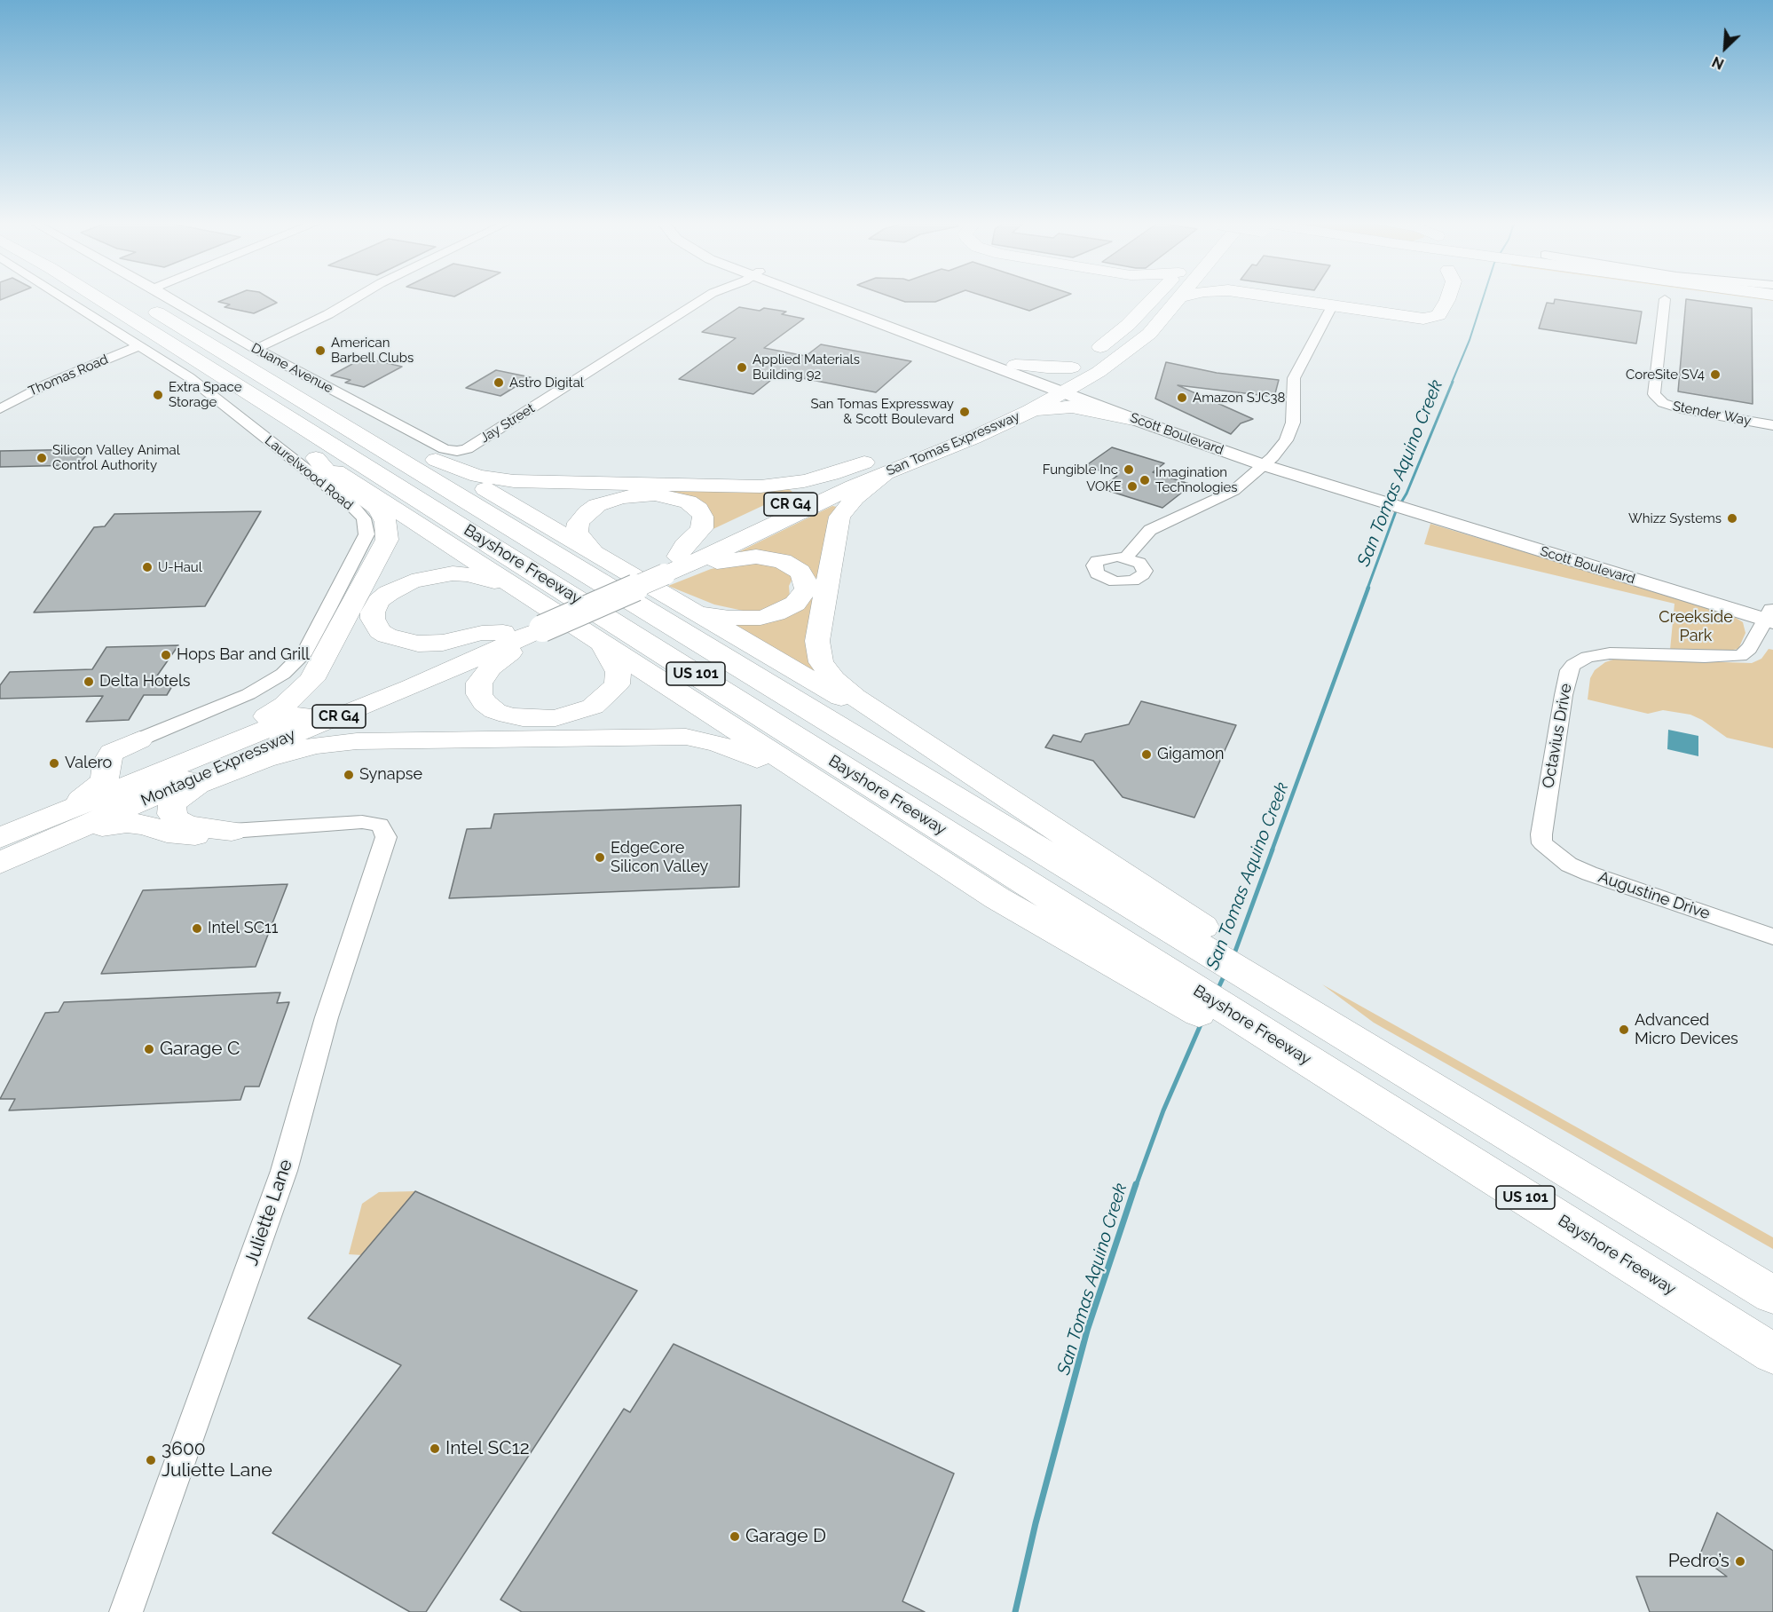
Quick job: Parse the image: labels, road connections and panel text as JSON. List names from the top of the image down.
{
  "streets": {
    "highway": [
      "San Tomas Expressway",
      "CR G4",
      "Bayshore Freeway",
      "US 101",
      "Montague Expressway"
    ],
    "main road": ["Scott Boulevard"],
    "street": [
      "Duane Avenue",
      "Thomas Road",
      "Stender Way",
      "Jay Street",
      "Laurelwood Road",
      "Octavius Drive",
      "Augustine Drive",
      "Juliette Lane"
    ]
  },
  "crossings": [
    ["Duane Avenue", "Jay Street"],
    ["Thomas Road", "Laurelwood Road"],
    ["Scott Boulevard", "San Tomas Expressway"],
    ["Scott Boulevard", "Octavius Drive"],
    ["San Tomas Expressway", "Montague Expressway"],
    ["Octavius Drive", "Augustine Drive"]
  ],
  "water": ["San Tomas Aquino Creek"],
  "parks": ["Creekside Park"],
  "places": [
    "American Barbell Clubs",
    "Applied Materials Building 92",
    "CoreSite SV4",
    "Astro Digital",
    "Extra Space Storage",
    "Amazon SJC38",
    "San Tomas Expressway & Scott Boulevard",
    "Silicon Valley Animal Control Authority",
    "Fungible Inc",
    "Imagination Technologies",
    "VOKE",
    "Whizz Systems",
    "U-Haul",
    "Hops Bar and Grill",
    "Delta Hotels",
    "Gigamon",
    "Valero",
    "Synapse",
    "EdgeCore Silicon Valley",
    "Intel SC11",
    "Advanced Micro Devices",
    "Garage C",
    "Intel SC12",
    "3600 Juliette Lane",
    "Garage D",
    "Pedro’s"
  ],
  "north": "bottom left"
}
